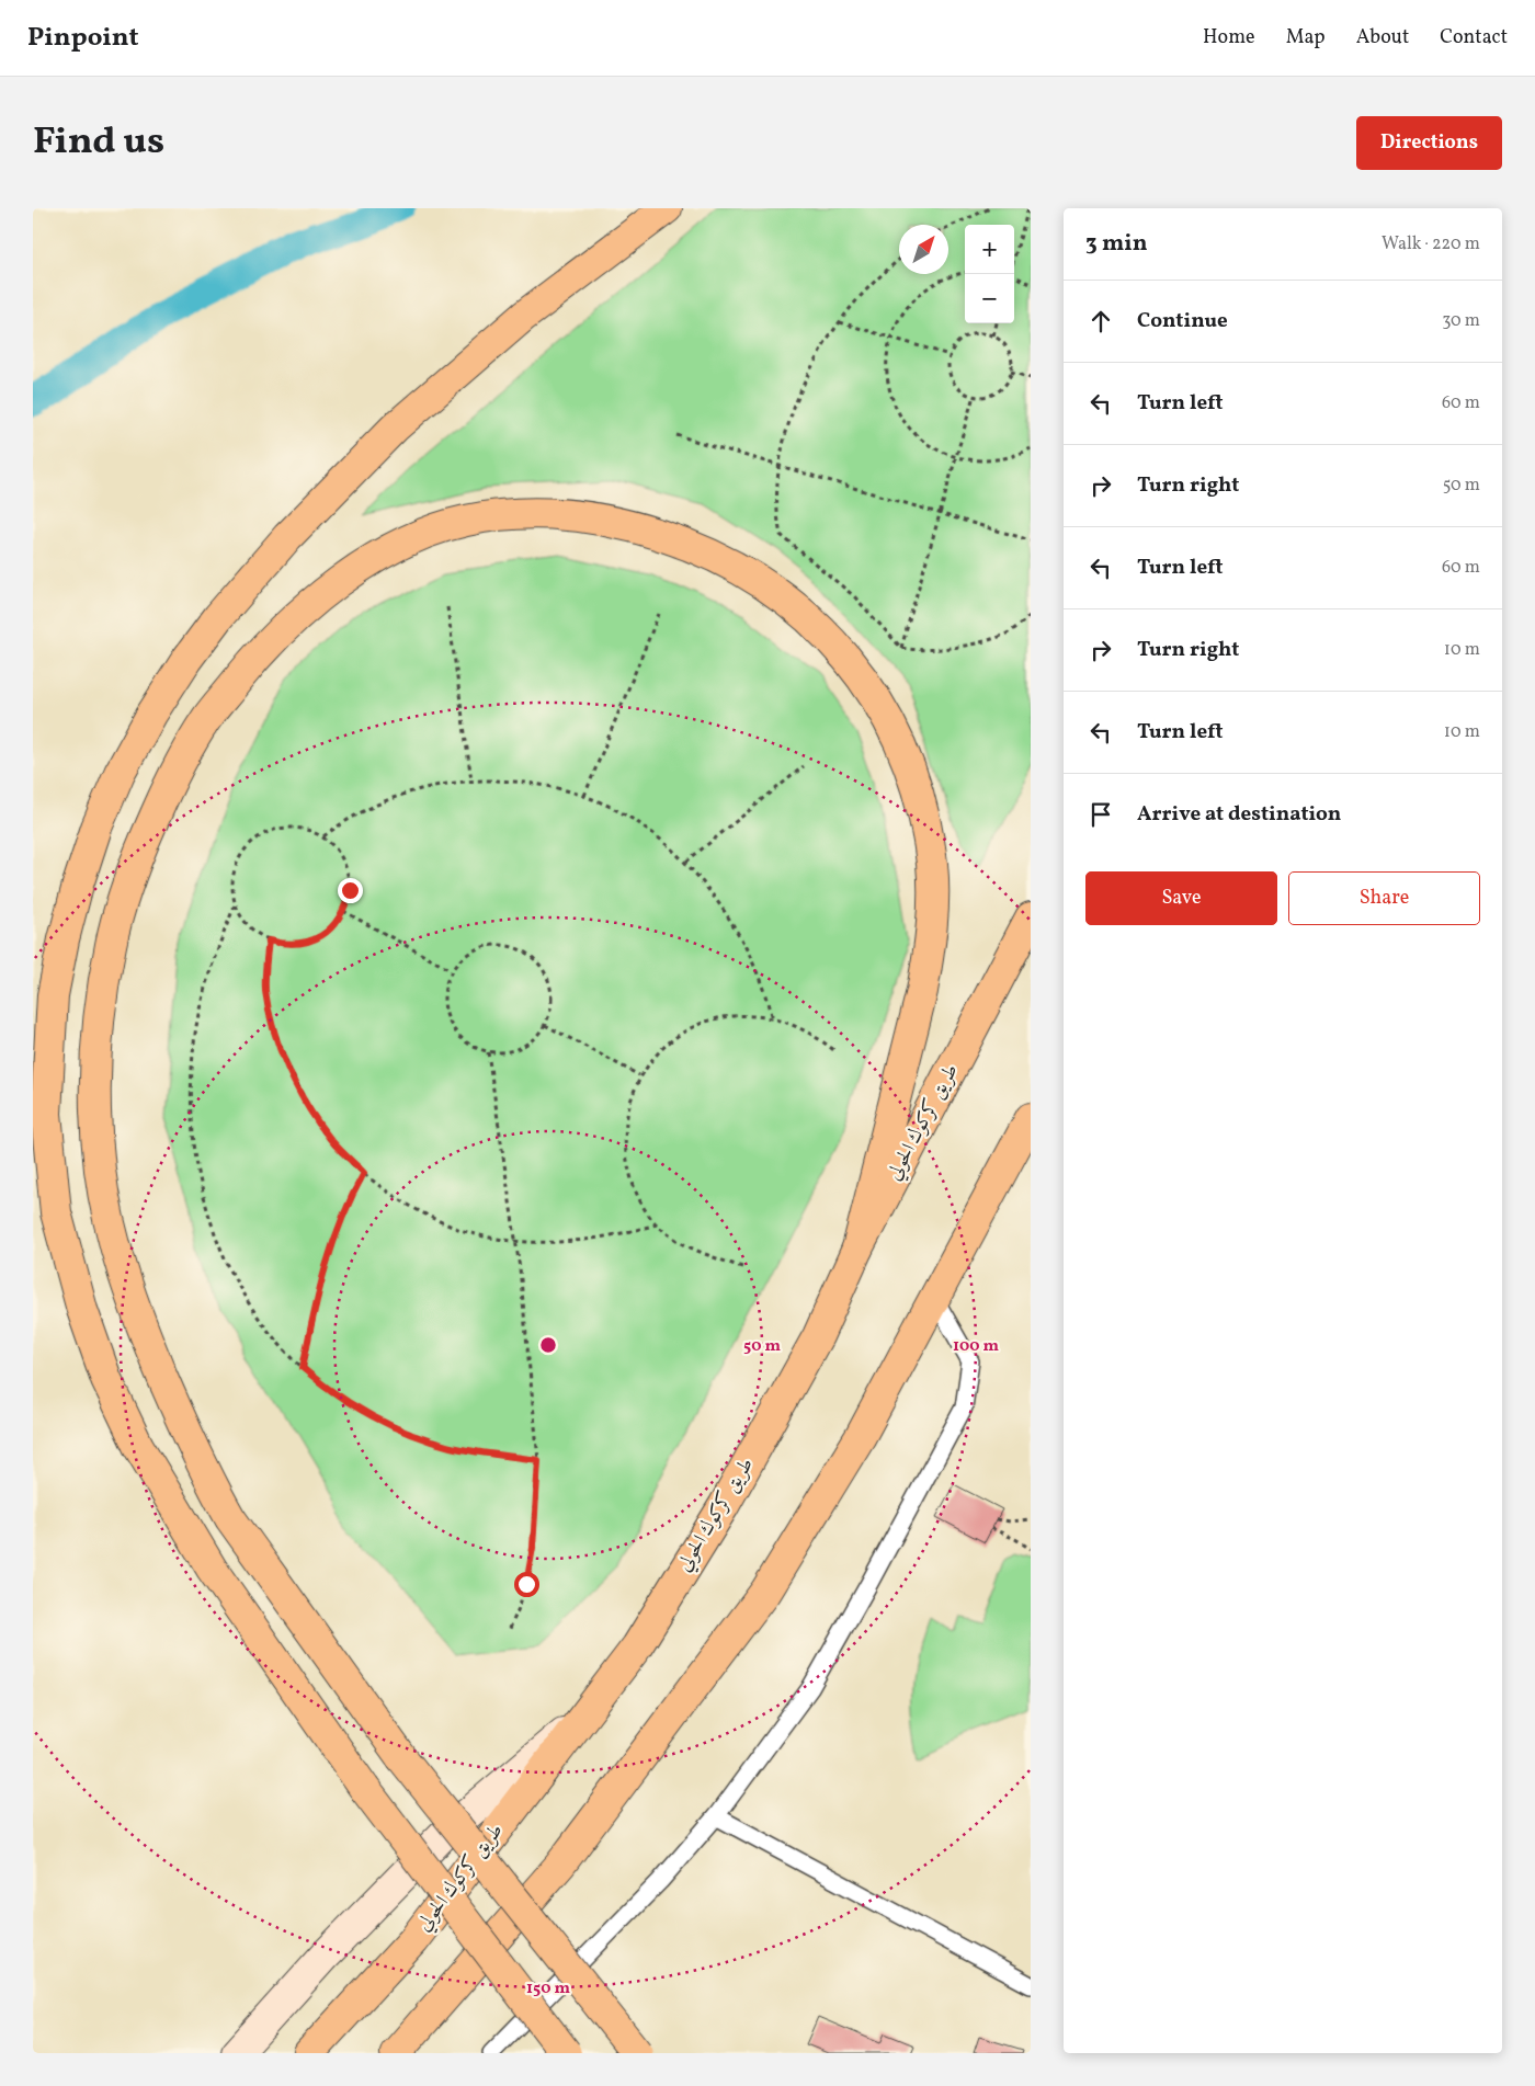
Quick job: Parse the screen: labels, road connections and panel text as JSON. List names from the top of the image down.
{
  "streets": {
    "highway": ["طريق كركوك الحولي"]
  },
  "north": "top right",
  "page": {
    "header": "Pinpoint",
    "nav": [
      "Home",
      "Map",
      "About",
      "Contact"
    ],
    "title": "Find us",
    "buttons": [
      "Directions",
      ["Save", "Share"]
    ],
    "heading": ["3 min", "Walk · 220 m"],
    "map_buttons": ["+", "−"],
    "list": [
      ["Continue", "30 m"],
      ["Turn left", "60 m"],
      ["Turn right", "50 m"],
      ["Turn left", "60 m"],
      ["Turn right", "10 m"],
      ["Turn left", "10 m"],
      "Arrive at destination"
    ]
  },
  "rings": ["50 m", "100 m", "150 m"]
}
